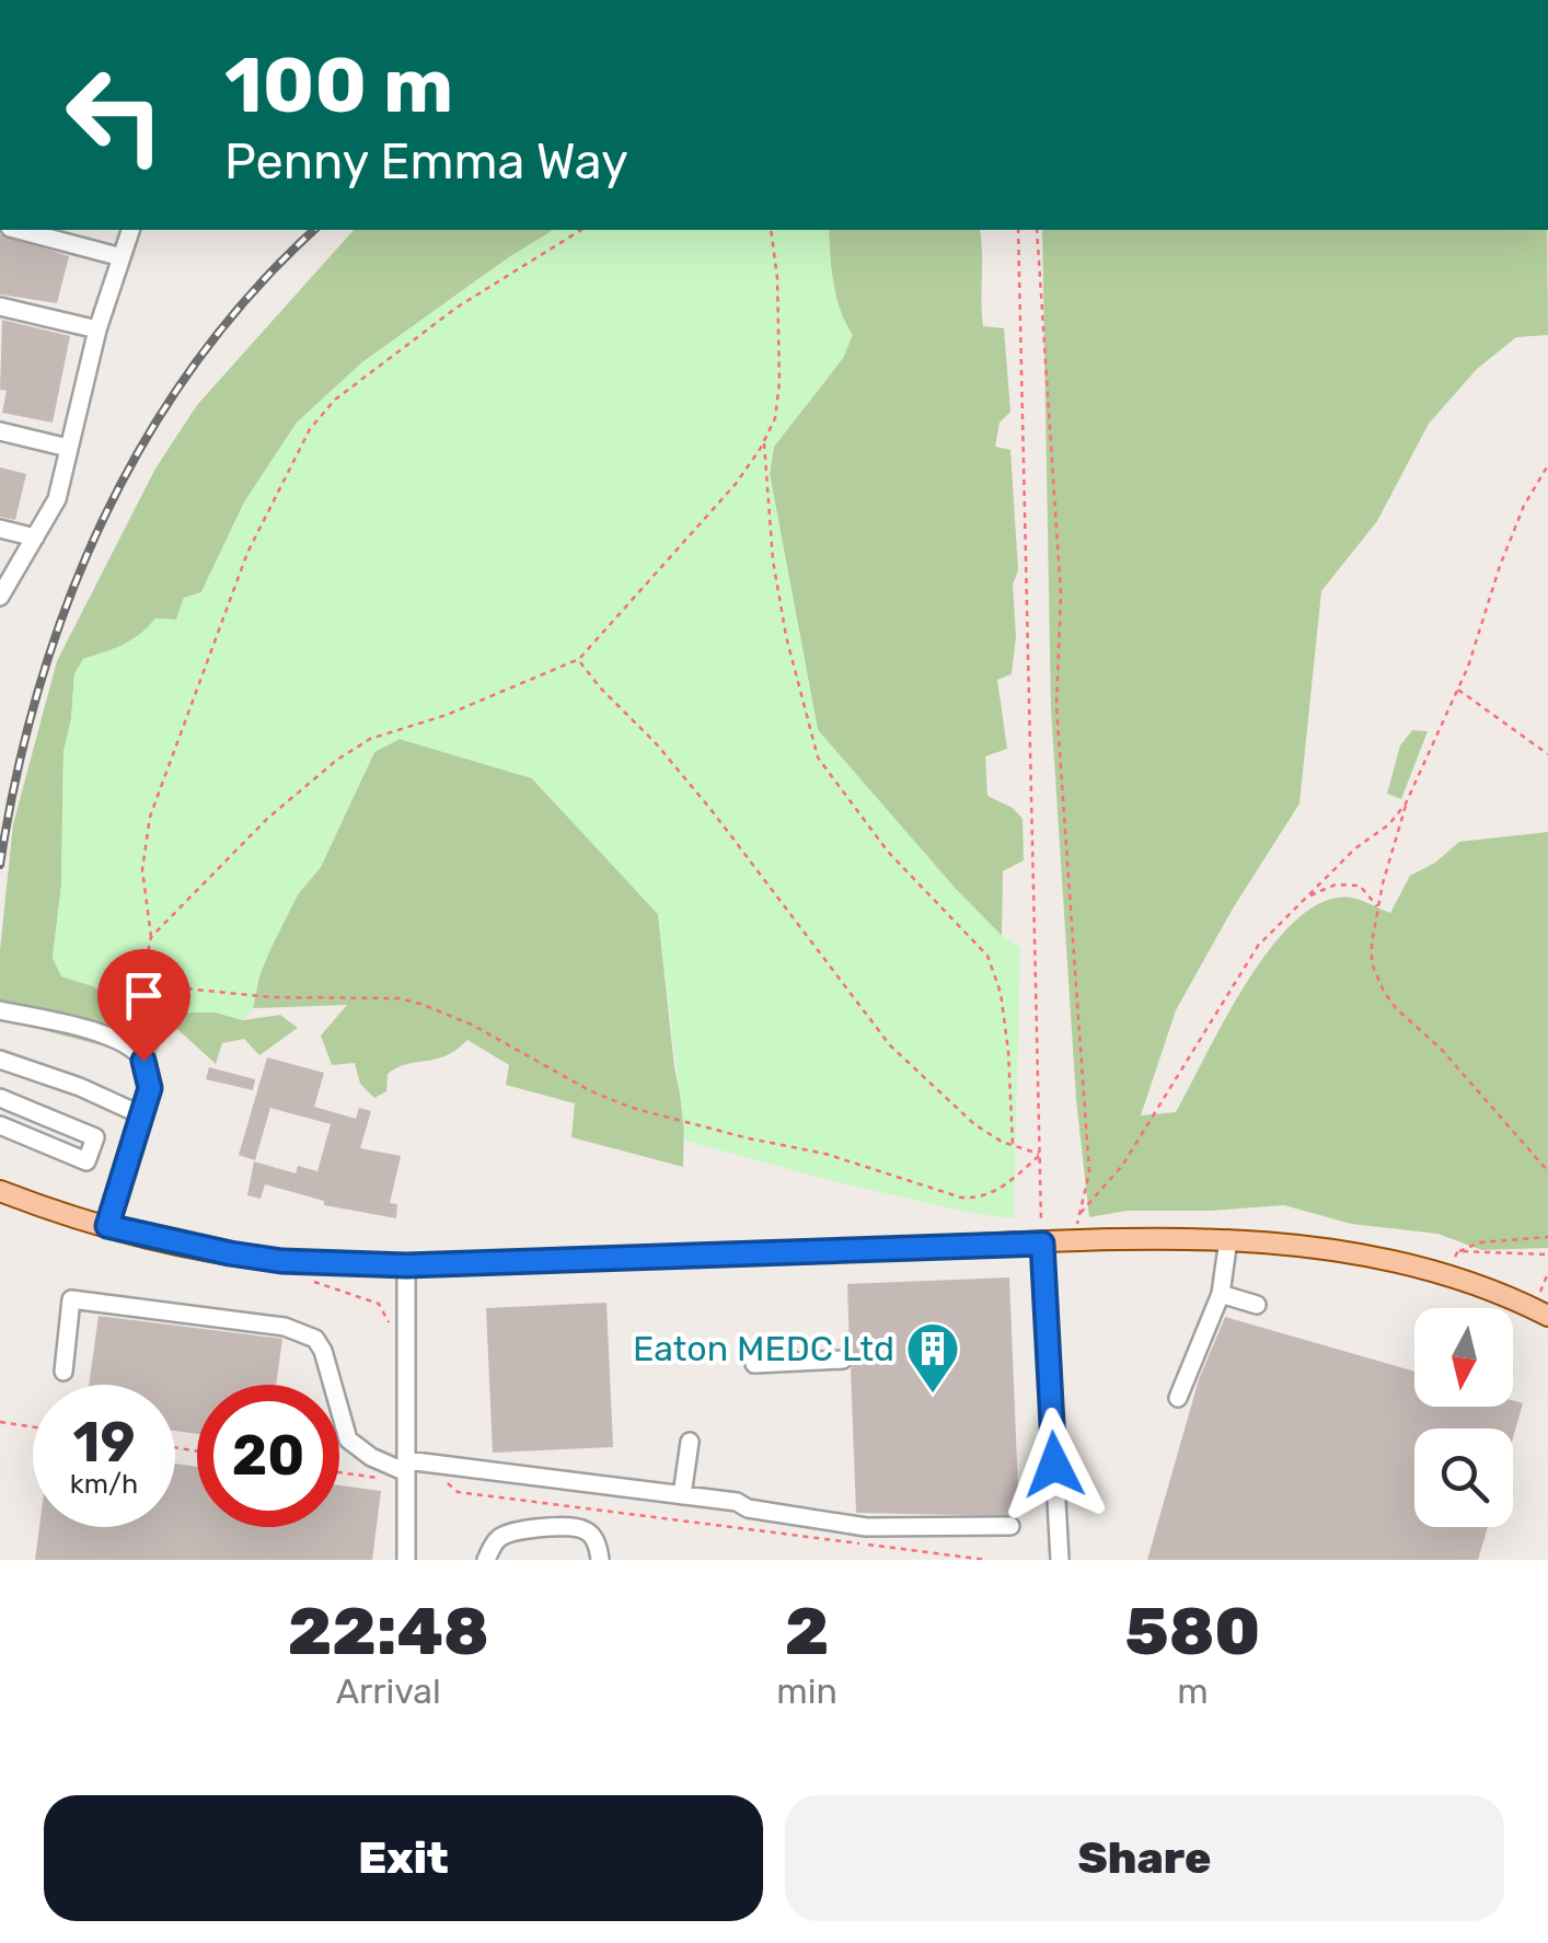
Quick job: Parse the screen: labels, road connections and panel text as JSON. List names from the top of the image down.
{
  "places": {
    "building": ["Eaton MEDC Ltd"]
  },
  "north": "bottom",
  "page": {
    "turn": ["100 m", "Penny Emma Way"],
    "speed": "19 km/h",
    "limit": "20",
    "eta": [
      "22:48",
      "Arrival",
      "2",
      "min",
      "580",
      "m"
    ],
    "buttons": ["Exit", "Share"]
  }
}
